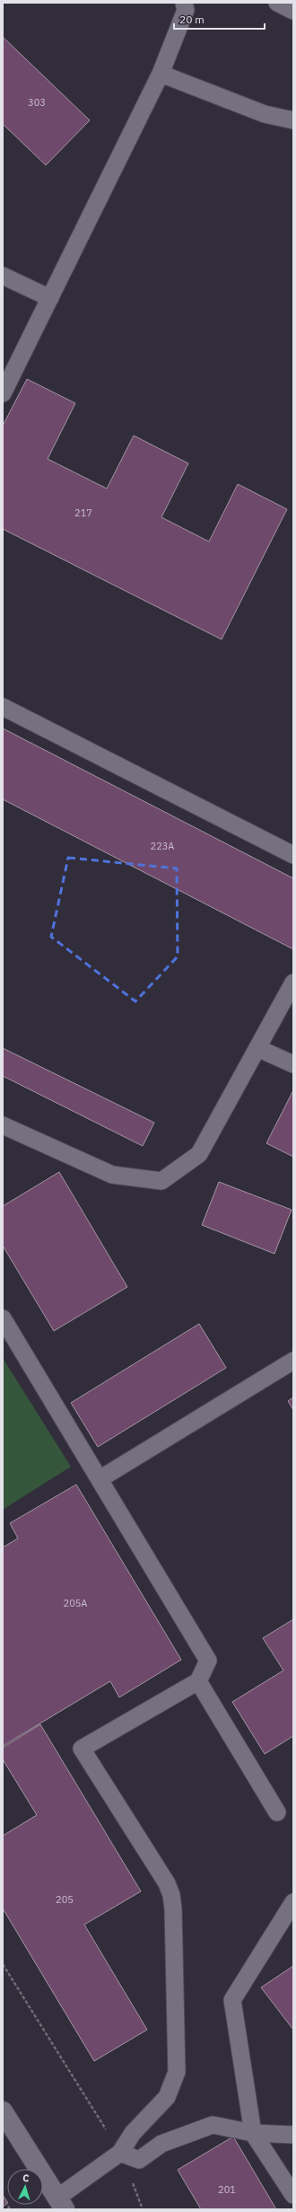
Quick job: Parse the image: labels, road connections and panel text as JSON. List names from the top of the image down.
{
  "house_numbers": [
    "303",
    "217",
    "223А",
    "205А",
    "205",
    "201"
  ],
  "scale_bar": "20 m",
  "north": "top"
}
